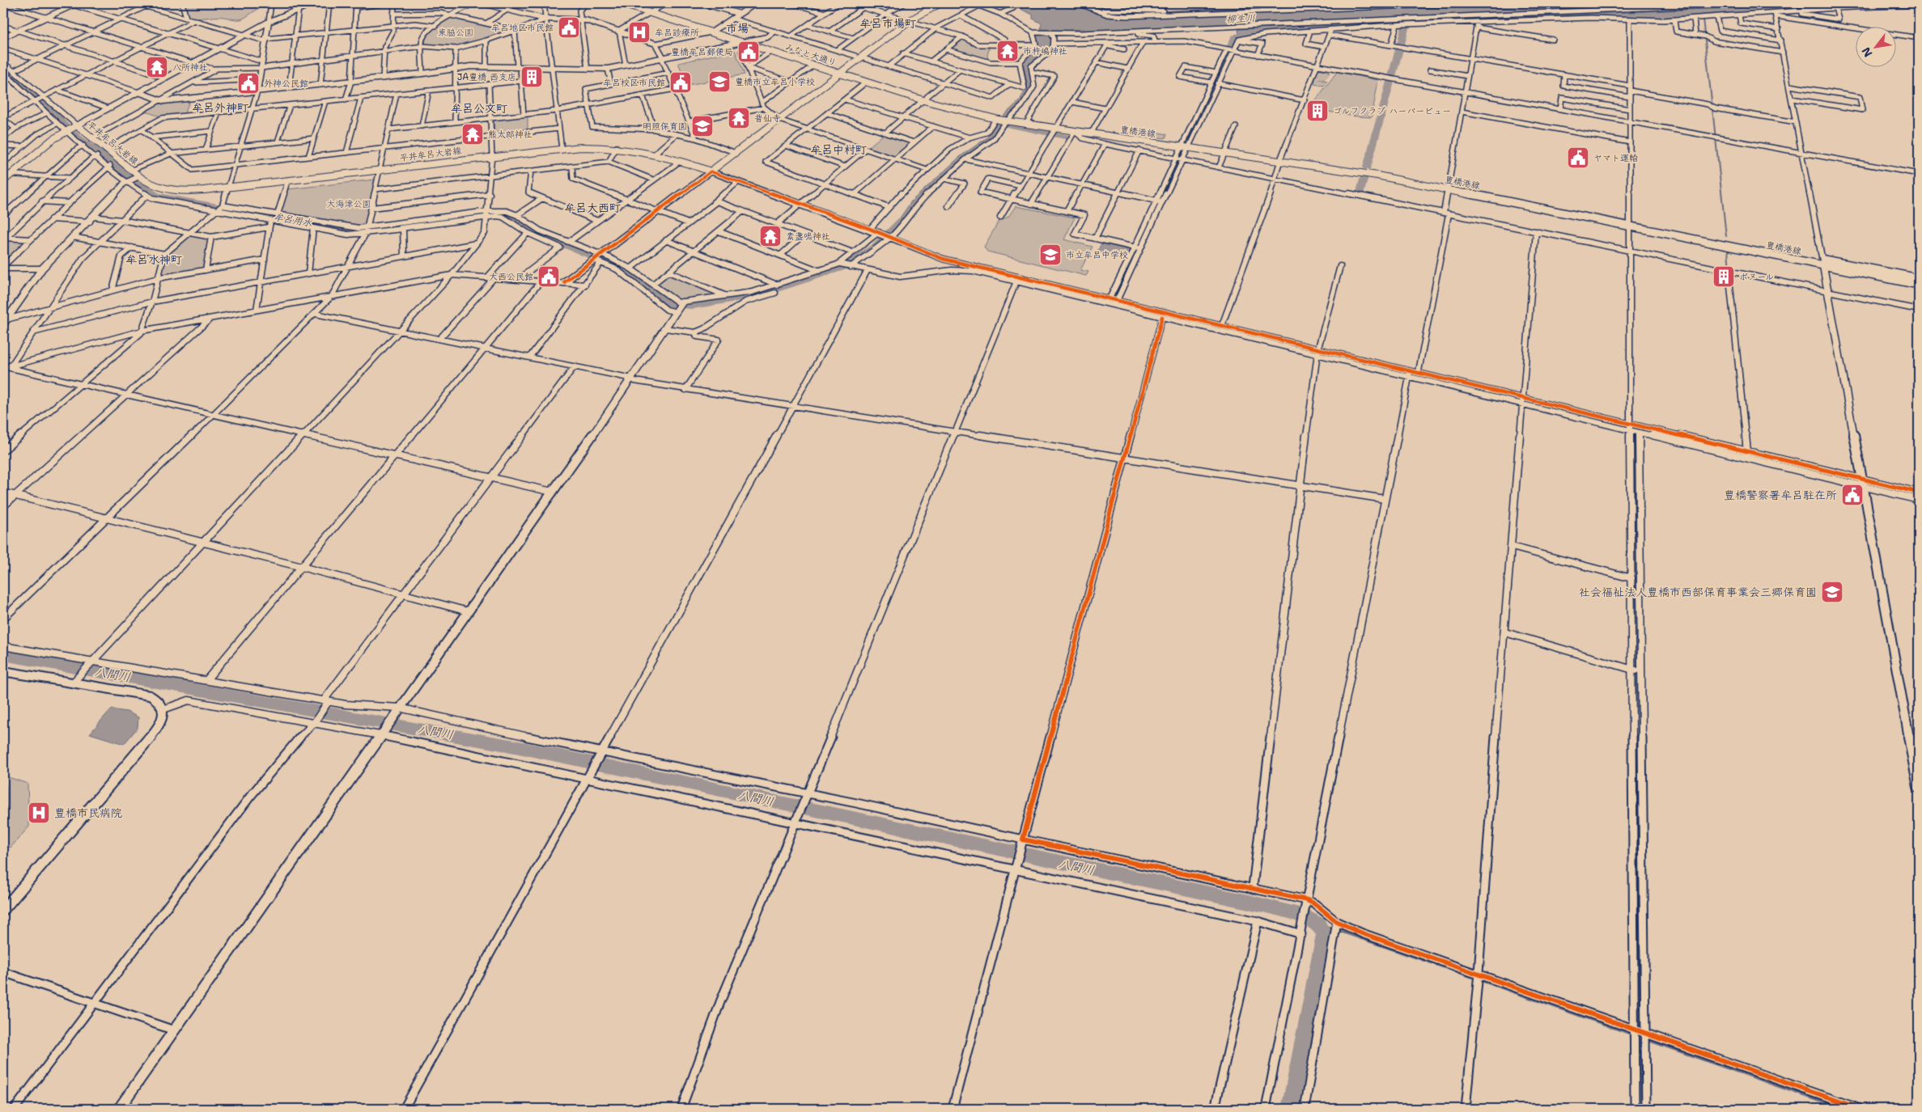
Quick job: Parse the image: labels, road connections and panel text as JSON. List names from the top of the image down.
{
  "streets": {
    "main road": ["みなと大通り", "豊橋港線", "平井牟呂大岩線"]
  },
  "crossings": [
    ["みなと大通り", "豊橋港線"]
  ],
  "districts": [
    "牟呂市場町",
    "市場",
    "牟呂外神町",
    "牟呂公文町",
    "牟呂中村町",
    "牟呂大西町",
    "牟呂水神町"
  ],
  "water": ["柳生川", "牟呂用水", "八間川"],
  "parks": ["東脇公園", "大海津公園"],
  "places": {
    "public building": [
      "牟呂地区市民館",
      "豊橋牟呂郵便局",
      "牟呂校区市民館",
      "外神公民館",
      "ヤマト運輸",
      "大西公民館",
      "豊橋警察署牟呂駐在所"
    ],
    "hospital": ["牟呂診療所", "豊橋市民病院"],
    "temple": [
      "市杵嶋神社",
      "八所神社",
      "普仙寺",
      "熊太郎神社",
      "素盞嗚神社"
    ],
    "building": ["JA豊橋 西支店", "ゴルフクラブ ハーバービュー", "ボヌール"],
    "school or university": [
      "豊橋市立牟呂小学校",
      "明照保育園",
      "市立牟呂中学校",
      "社会福祉法人豊橋市西部保育事業会三郷保育園"
    ]
  },
  "north": "bottom left"
}
